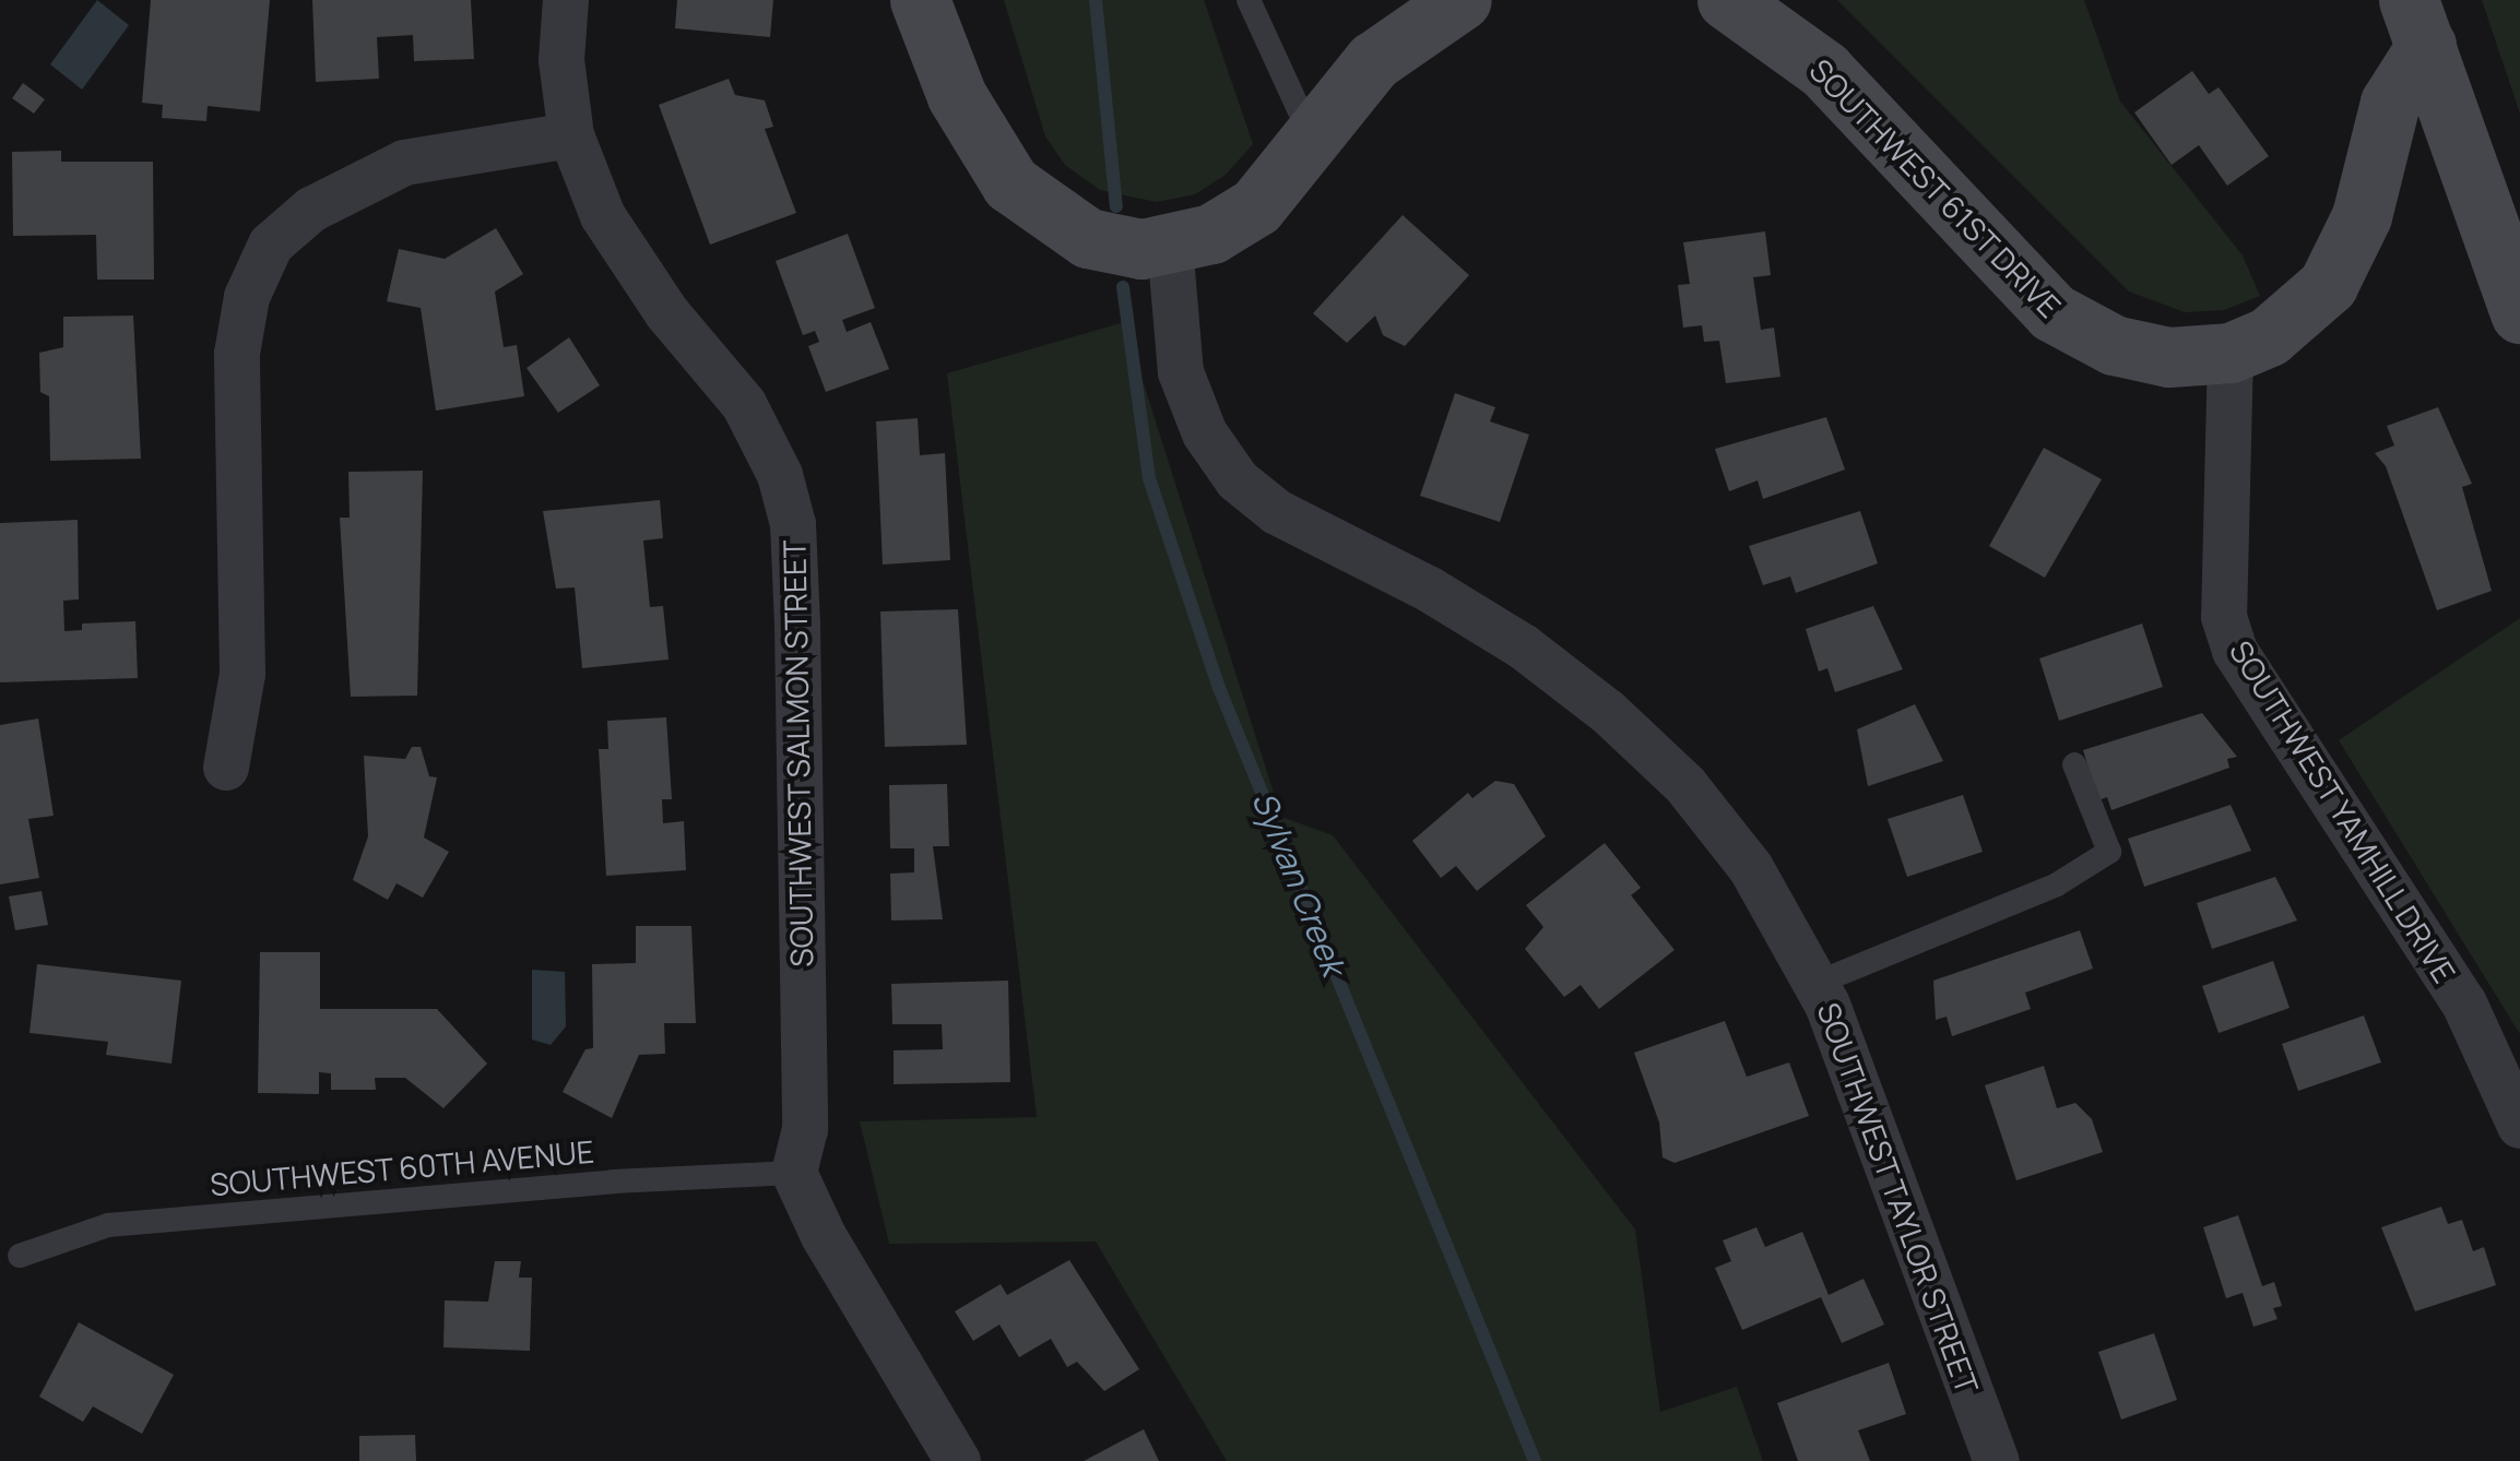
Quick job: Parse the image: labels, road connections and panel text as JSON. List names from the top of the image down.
{
  "streets": {
    "street": [
      "SOUTHWEST 61ST DRIVE",
      "SOUTHWEST SALMON STREET",
      "SOUTHWEST YAMHILL DRIVE",
      "SOUTHWEST TAYLOR STREET"
    ],
    "lane": ["SOUTHWEST 60TH AVENUE"]
  },
  "crossings": [
    ["SOUTHWEST 61ST DRIVE", "SOUTHWEST YAMHILL DRIVE"],
    ["SOUTHWEST SALMON STREET", "SOUTHWEST 60TH AVENUE"]
  ],
  "water": ["Sylvan Creek"]
}
